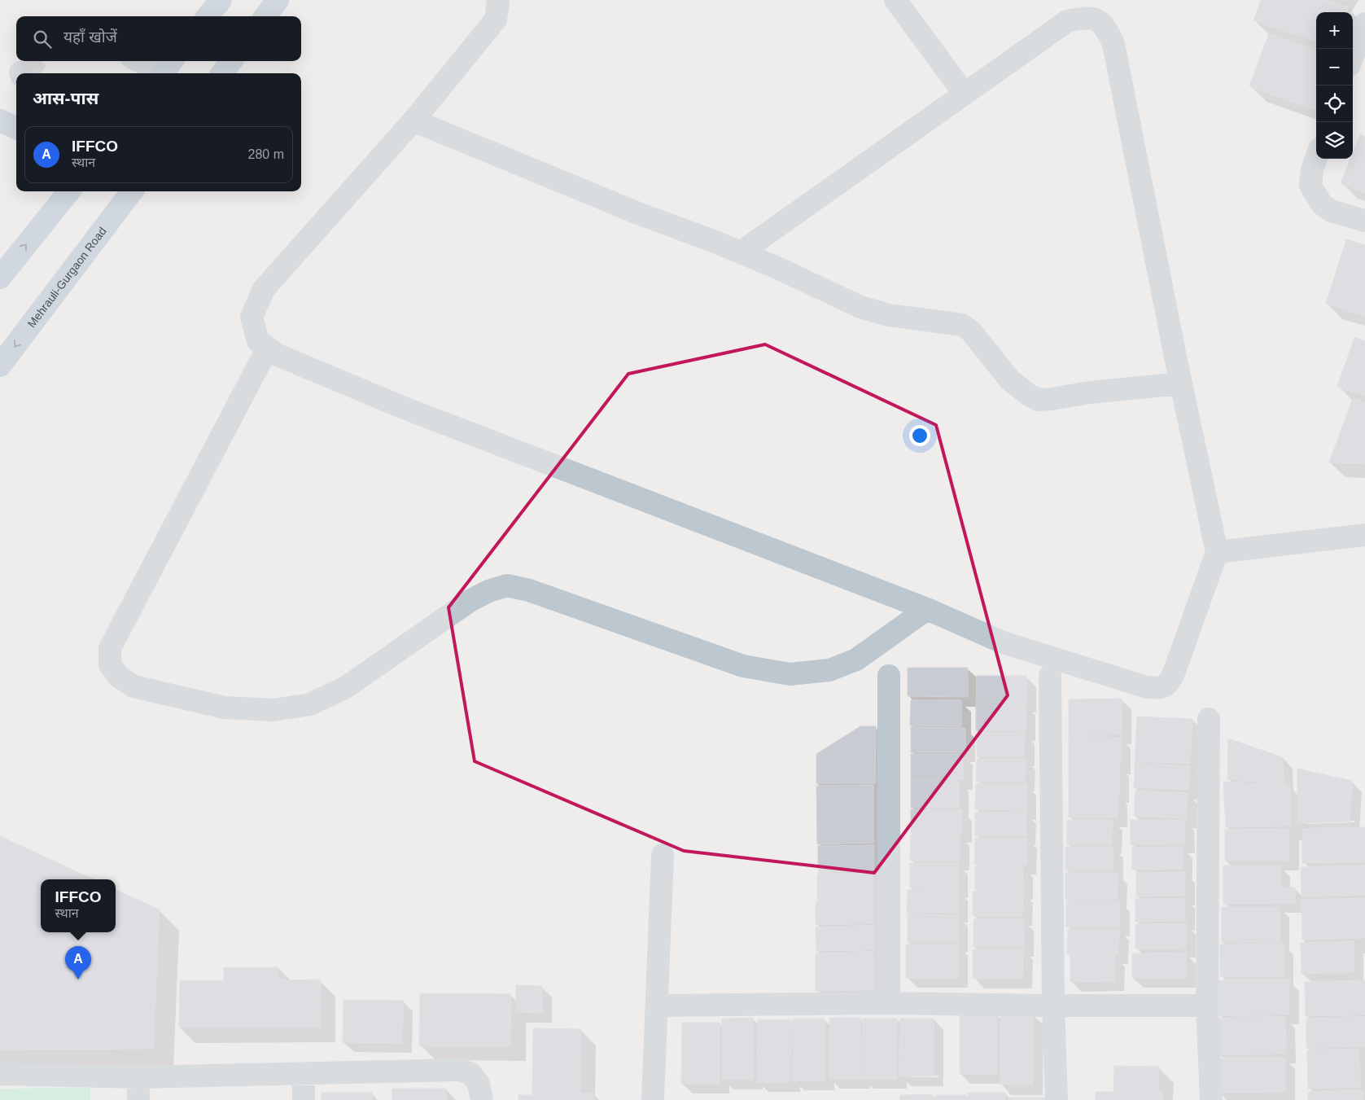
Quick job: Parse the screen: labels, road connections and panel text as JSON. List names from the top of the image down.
{
  "streets": {
    "main road": ["Mehrauli-Gurgaon Road"]
  },
  "page": {
    "map_buttons": ["+", "−"],
    "search": "यहाँ खोजें",
    "heading": "आस-पास",
    "list": [
      {
        "mark": "A",
        "name": "IFFCO",
        "note": "स्थान",
        "value": "280 m"
      }
    ],
    "popup": ["IFFCO", "स्थान"],
    "pins": "A"
  }
}
